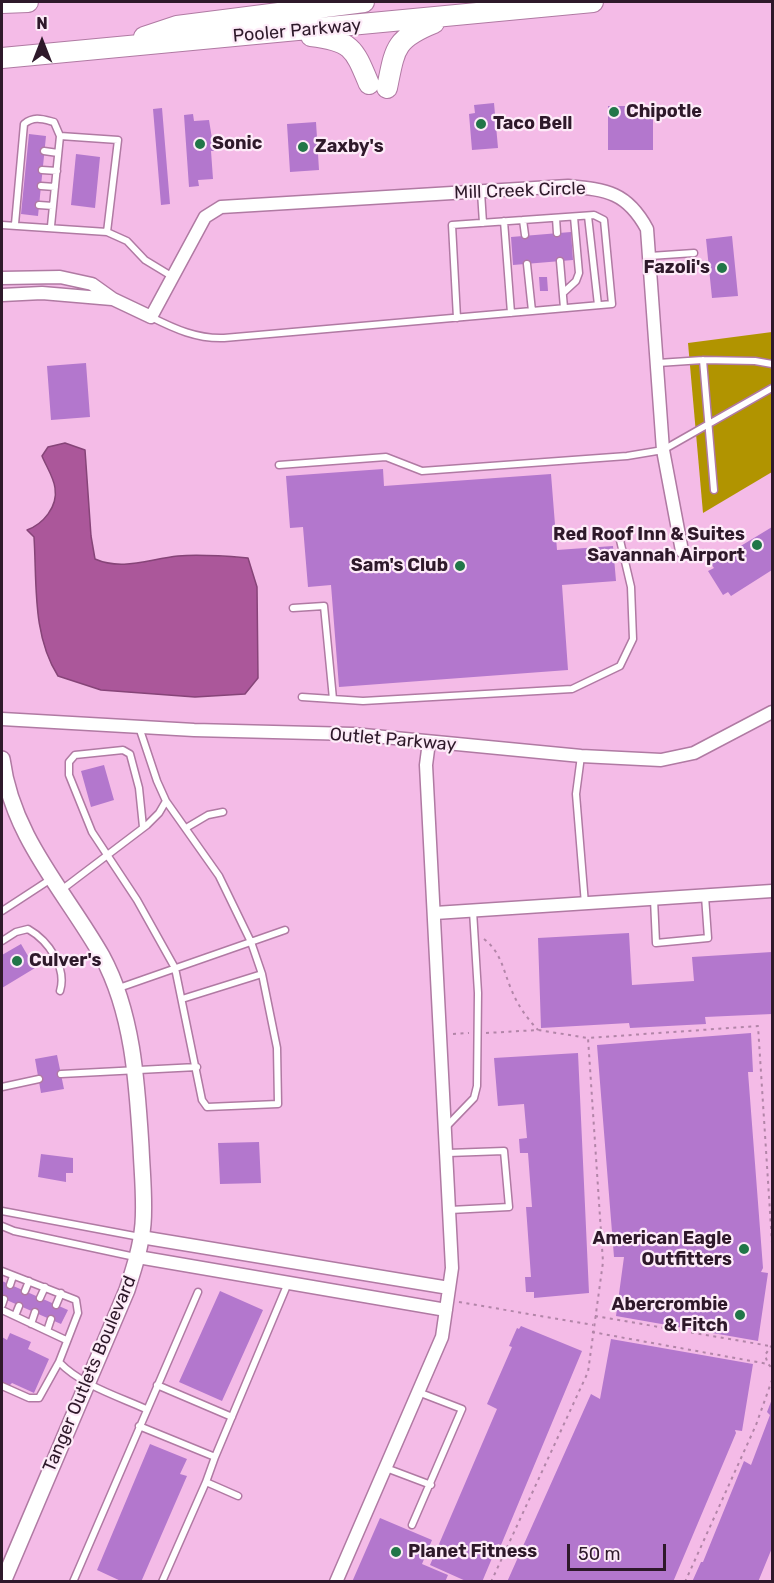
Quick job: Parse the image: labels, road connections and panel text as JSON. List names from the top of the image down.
{
  "streets": {
    "main road": ["Pooler Parkway"],
    "street": ["Mill Creek Circle", "Outlet Parkway", "Tanger Outlets Boulevard"]
  },
  "places": [
    "Chipotle",
    "Taco Bell",
    "Sonic",
    "Zaxby's",
    "Fazoli's",
    "Red Roof Inn & Suites Savannah Airport",
    "Sam's Club",
    "Culver's",
    "American Eagle Outfitters",
    "Abercrombie & Fitch",
    "Planet Fitness"
  ],
  "scale_bar": "50 m",
  "north": "top"
}
